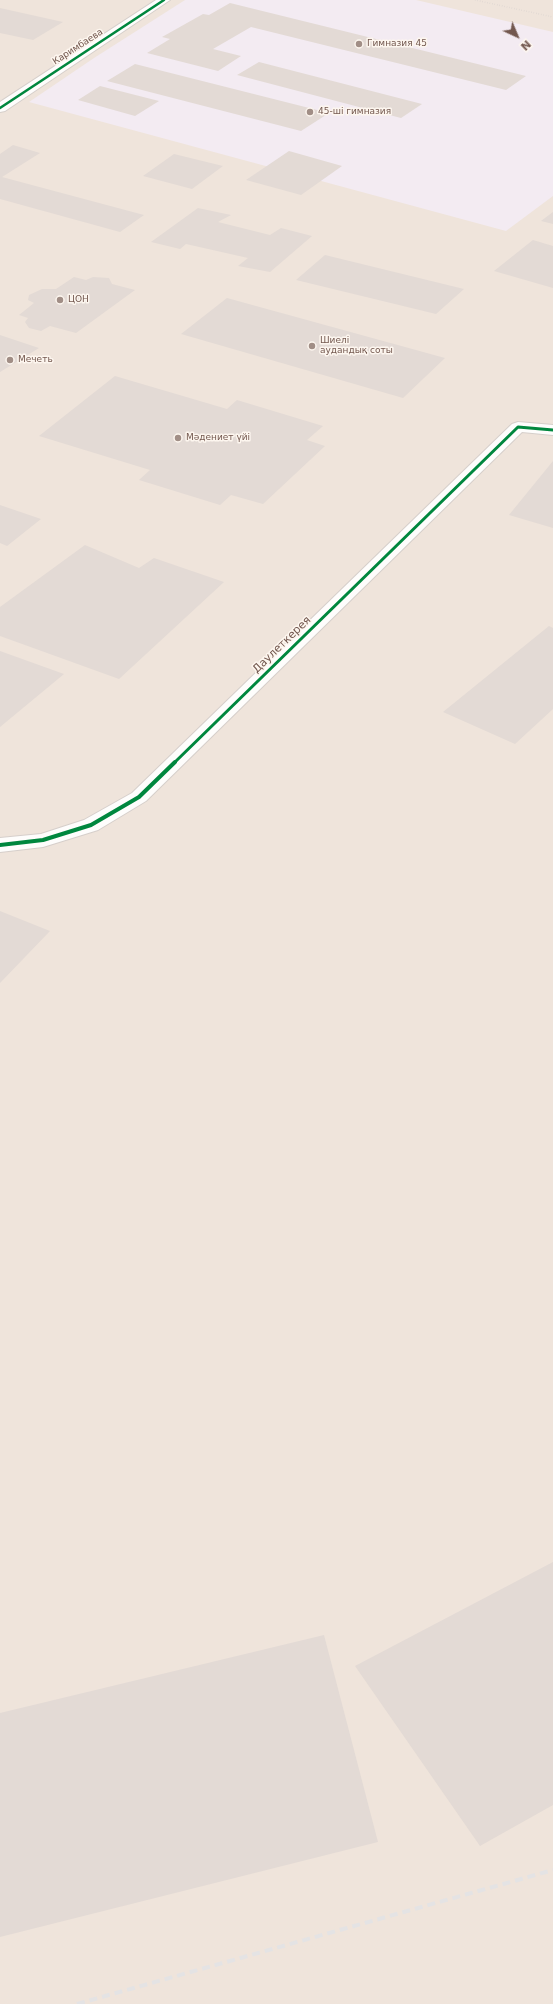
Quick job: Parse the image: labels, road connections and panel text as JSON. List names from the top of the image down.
{
  "streets": {
    "street": ["Каримбаева", "Даулеткерея"]
  },
  "places": [
    "Гимназия 45",
    "45-ші гимназия",
    "ЦОН",
    "Шиелі аудандық соты",
    "Мечеть",
    "Мәдениет үйі"
  ],
  "north": "bottom right"
}
